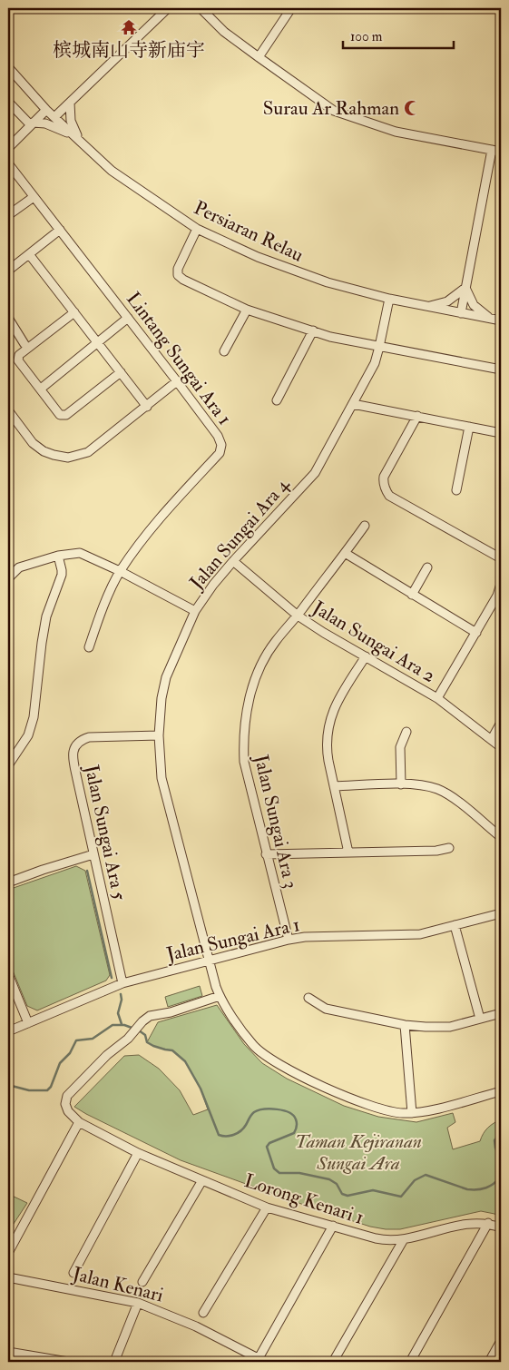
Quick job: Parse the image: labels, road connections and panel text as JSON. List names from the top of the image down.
{
  "streets": {
    "street": [
      "Persiaran Relau",
      "Lintang Sungai Ara 1",
      "Jalan Sungai Ara 4",
      "Jalan Sungai Ara 2",
      "Jalan Sungai Ara 3",
      "Jalan Sungai Ara 5",
      "Jalan Sungai Ara 1",
      "Lorong Kenari 1",
      "Jalan Kenari"
    ]
  },
  "crossings": [
    ["Persiaran Relau", "Jalan Sungai Ara 4"],
    ["Jalan Sungai Ara 4", "Jalan Sungai Ara 2"],
    ["Jalan Sungai Ara 4", "Jalan Sungai Ara 5"],
    ["Jalan Sungai Ara 4", "Jalan Sungai Ara 1"],
    ["Jalan Sungai Ara 4", "Lorong Kenari 1"],
    ["Jalan Sungai Ara 2", "Jalan Sungai Ara 3"],
    ["Jalan Sungai Ara 3", "Jalan Sungai Ara 1"],
    ["Jalan Sungai Ara 5", "Jalan Sungai Ara 1"]
  ],
  "parks": ["Taman Kejiranan Sungai Ara"],
  "places": {
    "temple": ["槟城南山寺新庙宇"],
    "mosque": ["Surau Ar Rahman"]
  },
  "scale_bar": "100 m"
}
